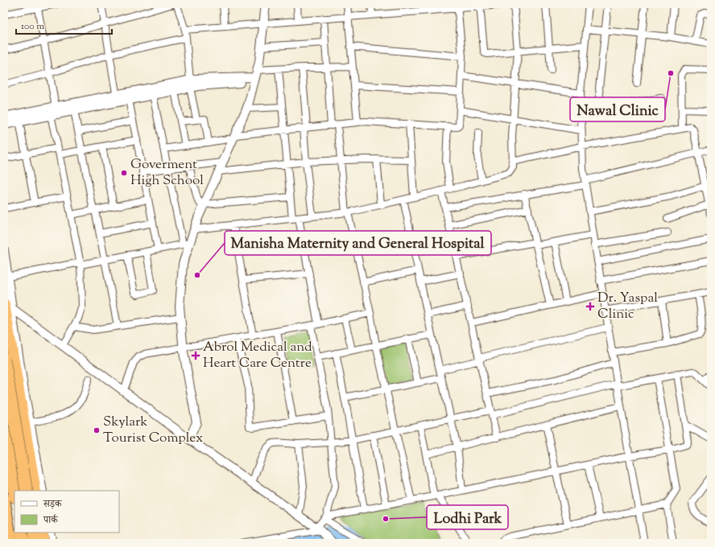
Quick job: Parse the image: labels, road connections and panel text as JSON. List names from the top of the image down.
{
  "places": {
    "other": [
      "Nawal Clinic",
      "Goverment High School",
      "Manisha Maternity and General Hospital",
      "Skylark Tourist Complex",
      "Lodhi Park"
    ],
    "health": ["Dr. Yaspal Clinic", "Abrol Medical and Heart Care Centre"]
  },
  "legend": ["सड़क", "पार्क"],
  "scale_bar": "100 m"
}
